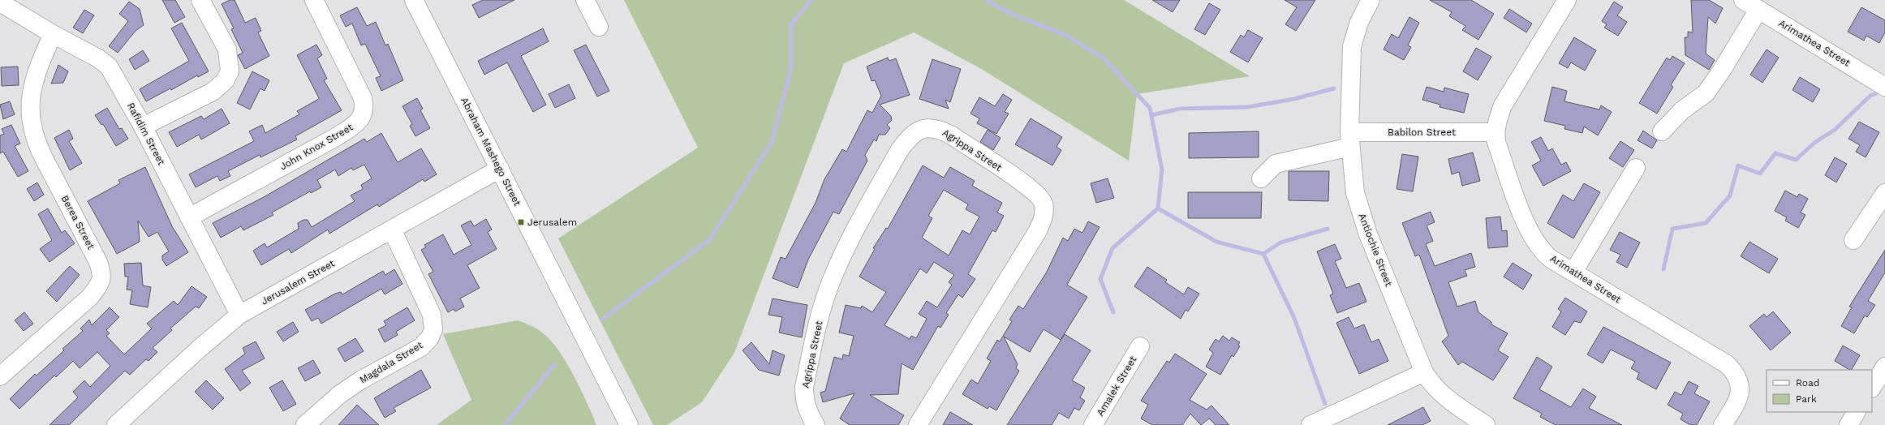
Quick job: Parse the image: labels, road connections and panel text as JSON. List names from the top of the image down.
{
  "streets": {
    "street": [
      "Arimathea Street",
      "Babilon Street",
      "Rafidim Street",
      "John Knox Street",
      "Agrippa Street",
      "Abraham Mashego Street",
      "Berea Street",
      "Antiochie Street",
      "Jerusalem Street",
      "Magdala Street",
      "Amalek Street"
    ]
  },
  "crossings": [
    ["Arimathea Street", "Babilon Street"],
    ["Babilon Street", "Antiochie Street"],
    ["Rafidim Street", "John Knox Street"],
    ["Rafidim Street", "Berea Street"],
    ["Rafidim Street", "Jerusalem Street"],
    ["Abraham Mashego Street", "Jerusalem Street"],
    ["Jerusalem Street", "Magdala Street"]
  ],
  "places": {
    "transit": ["Jerusalem"]
  },
  "legend": ["Road", "Park"]
}
